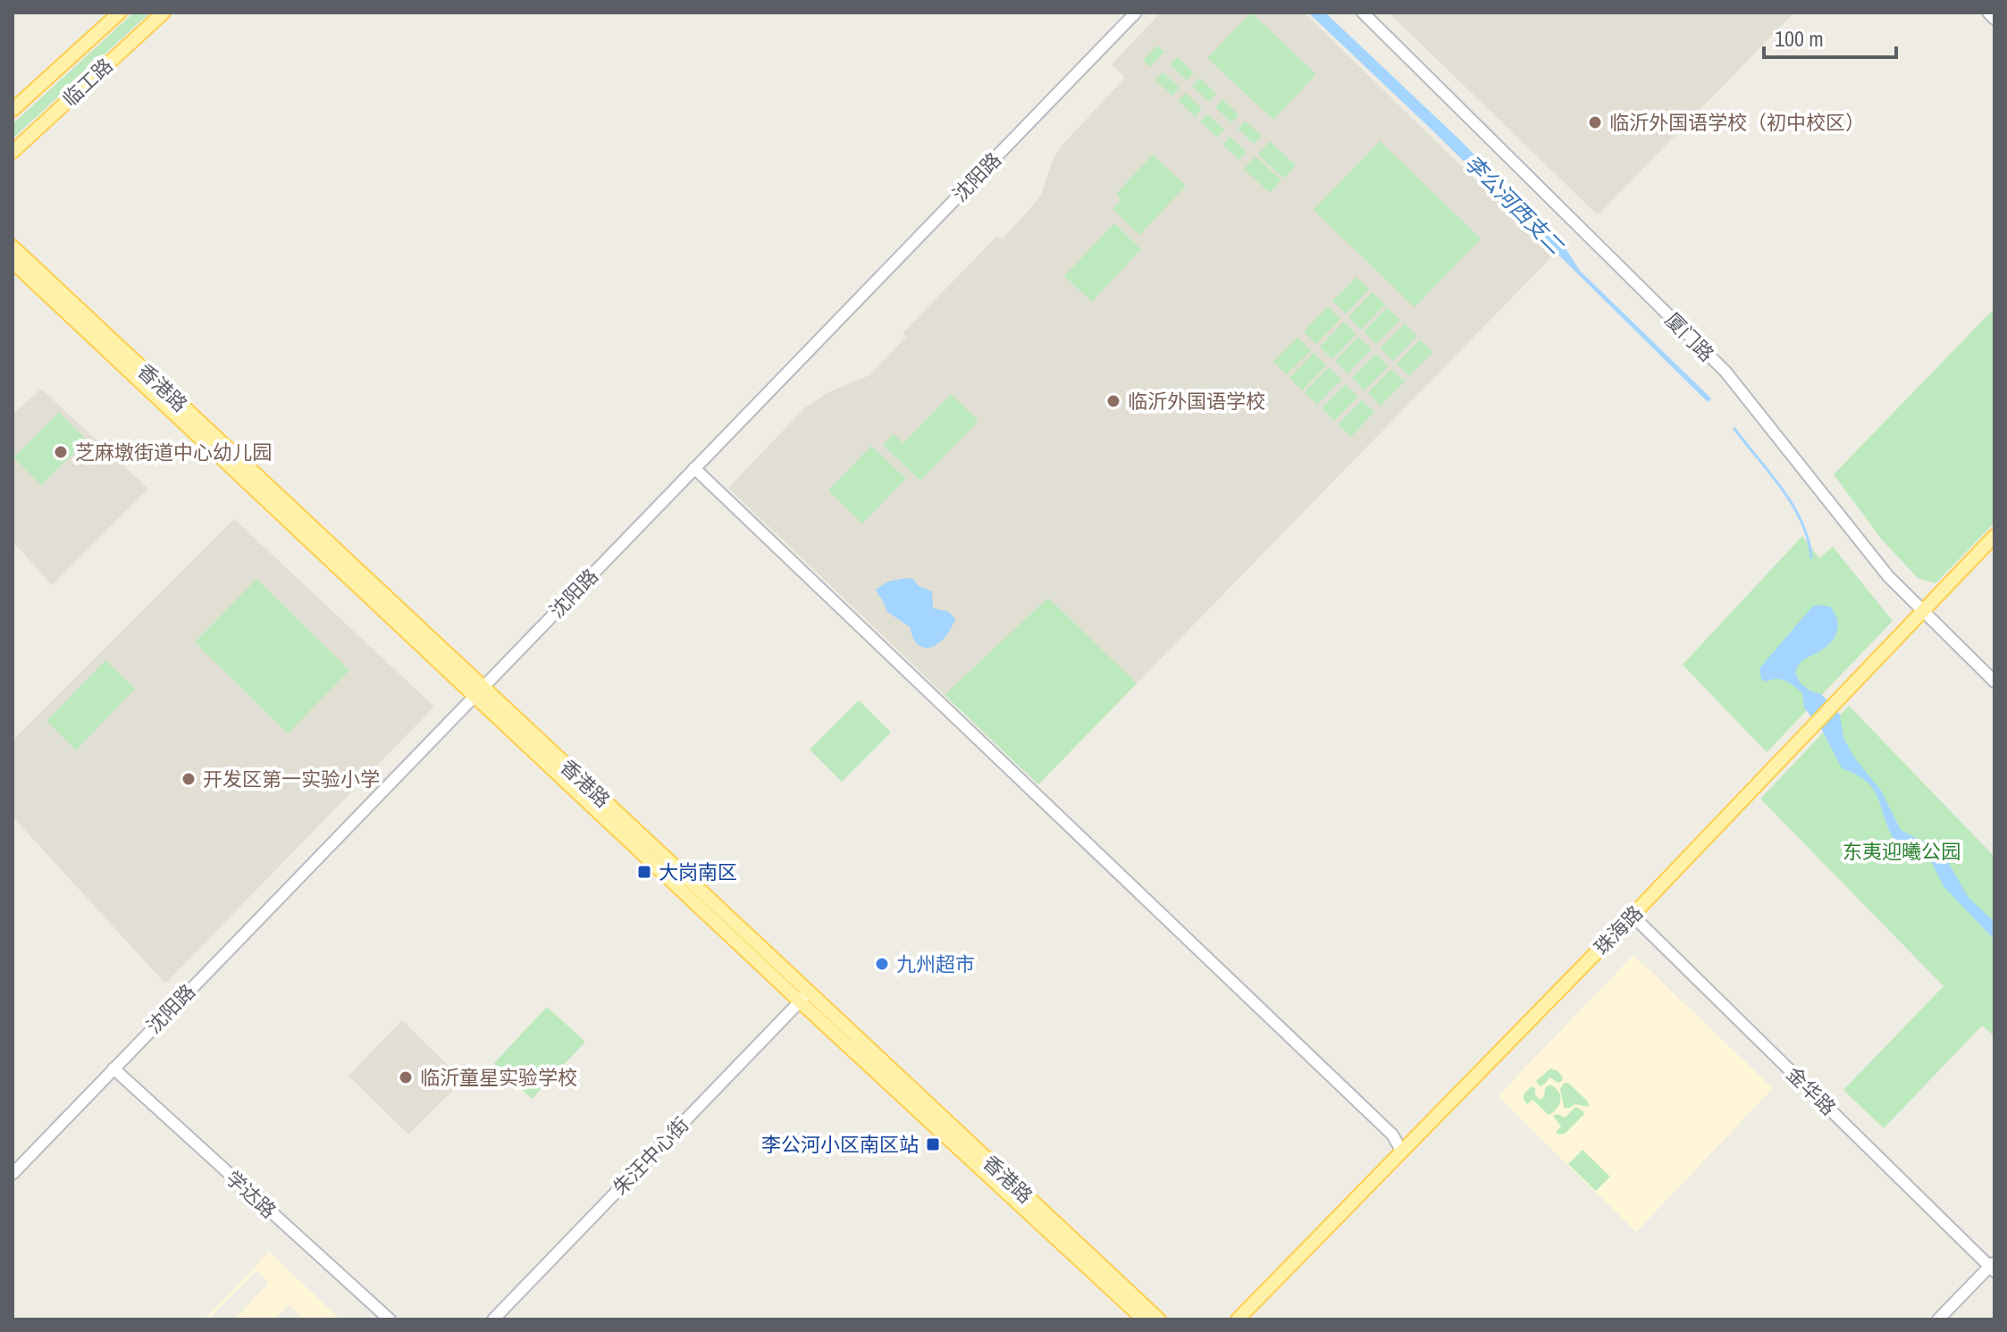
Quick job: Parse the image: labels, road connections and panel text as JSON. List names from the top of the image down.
{
  "streets": {
    "main road": ["临工路", "香港路", "珠海路"],
    "street": [
      "沈阳路",
      "厦门路",
      "金华路",
      "朱汪中心街",
      "学达路"
    ]
  },
  "crossings": [
    ["沈阳路", "香港路"],
    ["沈阳路", "学达路"],
    ["厦门路", "珠海路"],
    ["香港路", "朱汪中心街"],
    ["珠海路", "金华路"]
  ],
  "water": ["李公河西支二"],
  "parks": ["东夷迎曦公园"],
  "places": {
    "other": [
      "临沂外国语学校（初中校区）",
      "临沂外国语学校",
      "芝麻墩街道中心幼儿园",
      "开发区第一实验小学",
      "九州超市",
      "临沂童星实验学校"
    ],
    "transit": ["大岗南区", "李公河小区南区站"]
  },
  "scale_bar": "100 m"
}
